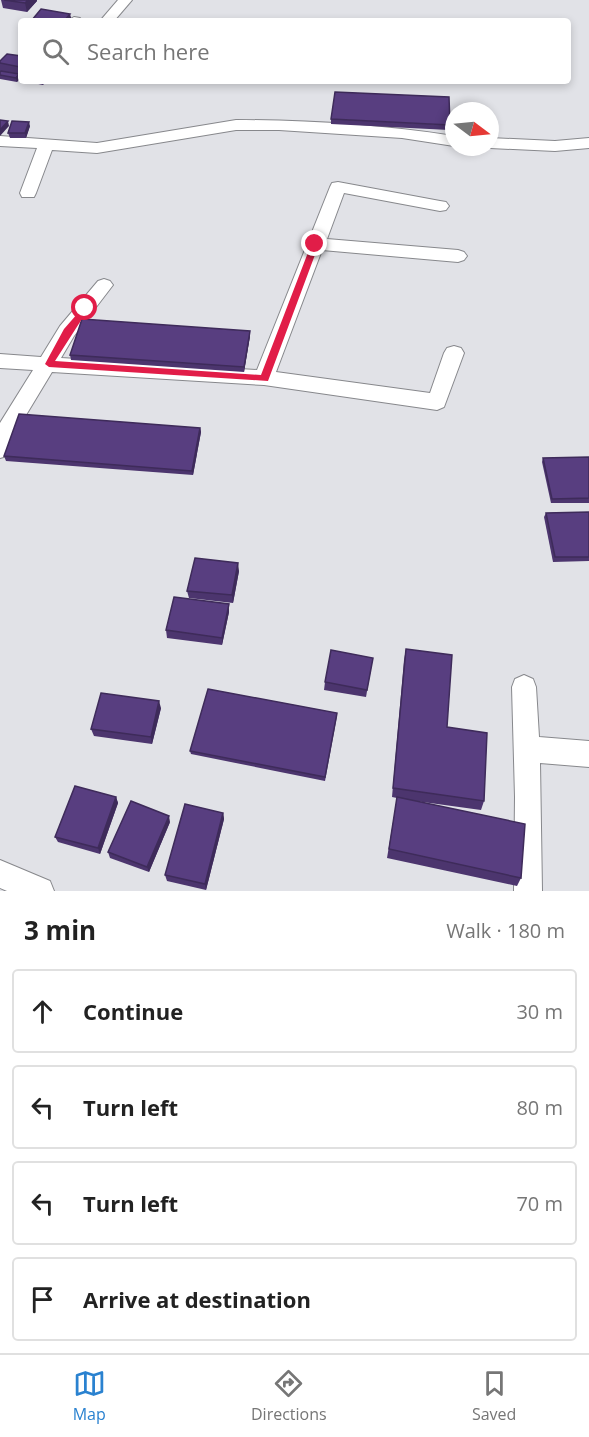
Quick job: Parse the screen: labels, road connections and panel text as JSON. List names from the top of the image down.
{
  "north": "right",
  "page": {
    "search": "Search here",
    "heading": ["3 min", "Walk · 180 m"],
    "list": [
      ["Continue", "30 m"],
      ["Turn left", "80 m"],
      ["Turn left", "70 m"],
      "Arrive at destination"
    ],
    "nav": ["Map", "Directions", "Saved"]
  }
}
